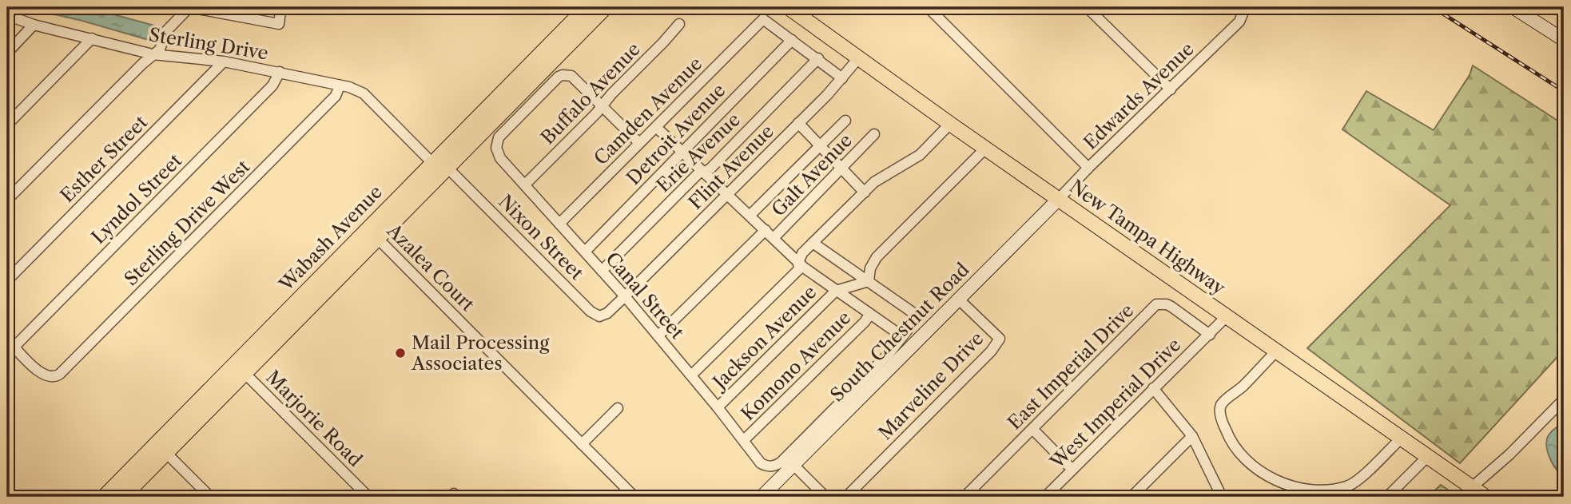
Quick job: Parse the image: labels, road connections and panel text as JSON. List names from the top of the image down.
{
  "streets": {
    "main road": ["New Tampa Highway", "Wabash Avenue"],
    "street": [
      "Sterling Drive",
      "Buffalo Avenue",
      "Edwards Avenue",
      "Camden Avenue",
      "Detroit Avenue",
      "Erie Avenue",
      "Esther Street",
      "Flint Avenue",
      "Galt Avenue",
      "Lyndol Street",
      "Sterling Drive West",
      "Nixon Street",
      "Azalea Court",
      "Canal Street",
      "South Chestnut Road",
      "Jackson Avenue",
      "Komono Avenue",
      "East Imperial Drive",
      "Marveline Drive",
      "West Imperial Drive",
      "Marjorie Road"
    ]
  },
  "crossings": [
    ["Sterling Drive", "Esther Street"],
    ["Sterling Drive", "Lyndol Street"],
    ["Sterling Drive", "Sterling Drive West"],
    ["Sterling Drive", "Nixon Street"],
    ["Sterling Drive", "Wabash Avenue"],
    ["Buffalo Avenue", "Canal Street"],
    ["Edwards Avenue", "New Tampa Highway"],
    ["Edwards Avenue", "South Chestnut Road"],
    ["Camden Avenue", "Detroit Avenue"],
    ["Camden Avenue", "Canal Street"],
    ["Detroit Avenue", "Canal Street"],
    ["Erie Avenue", "Canal Street"],
    ["Flint Avenue", "Nixon Street"],
    ["Flint Avenue", "New Tampa Highway"],
    ["Flint Avenue", "Canal Street"],
    ["Lyndol Street", "Sterling Drive West"],
    ["Nixon Street", "Wabash Avenue"],
    ["Nixon Street", "Canal Street"],
    ["New Tampa Highway", "South Chestnut Road"],
    ["New Tampa Highway", "West Imperial Drive"],
    ["Wabash Avenue", "Azalea Court"],
    ["Wabash Avenue", "Marjorie Road"],
    ["Canal Street", "Jackson Avenue"],
    ["Canal Street", "Komono Avenue"],
    ["South Chestnut Road", "Marveline Drive"],
    ["East Imperial Drive", "West Imperial Drive"]
  ],
  "places": ["Mail Processing Associates"]
}
